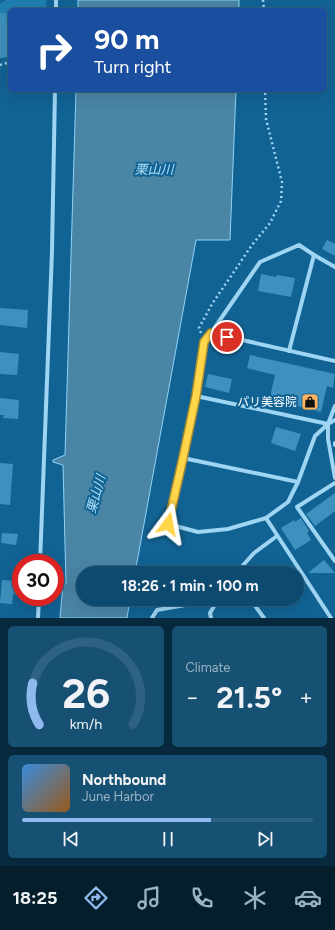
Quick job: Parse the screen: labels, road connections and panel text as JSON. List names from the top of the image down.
{
  "water": ["栗山川"],
  "places": {
    "shop": ["パリ美容院"]
  },
  "page": {
    "turn": ["90 m", "Turn right"],
    "limit": "30",
    "trip": "18:26 · 1 min · 100 m",
    "tile": "Climate",
    "heat": ["−", "21.5°", "+"],
    "song": ["Northbound", "June Harbor"],
    "tabs": "18:25",
    "gauge": ["26", "km/h"]
  }
}
